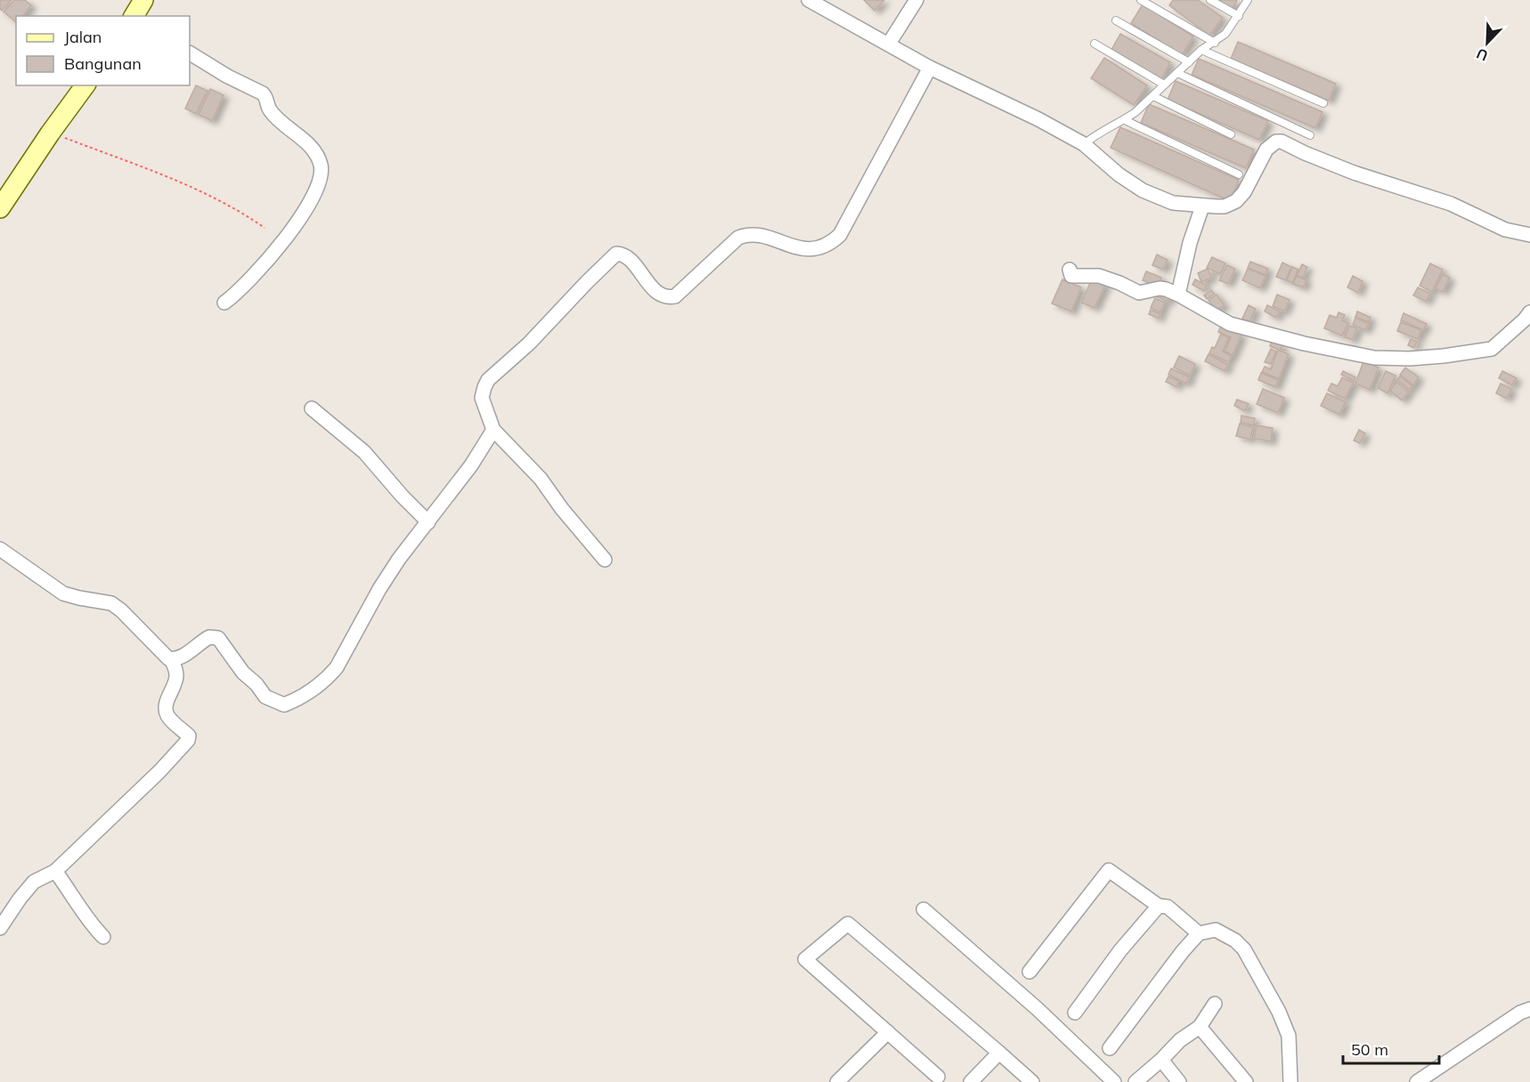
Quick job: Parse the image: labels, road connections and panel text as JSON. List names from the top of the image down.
{
  "legend": ["Jalan", "Bangunan"],
  "scale_bar": "50 m",
  "north": "bottom left"
}
